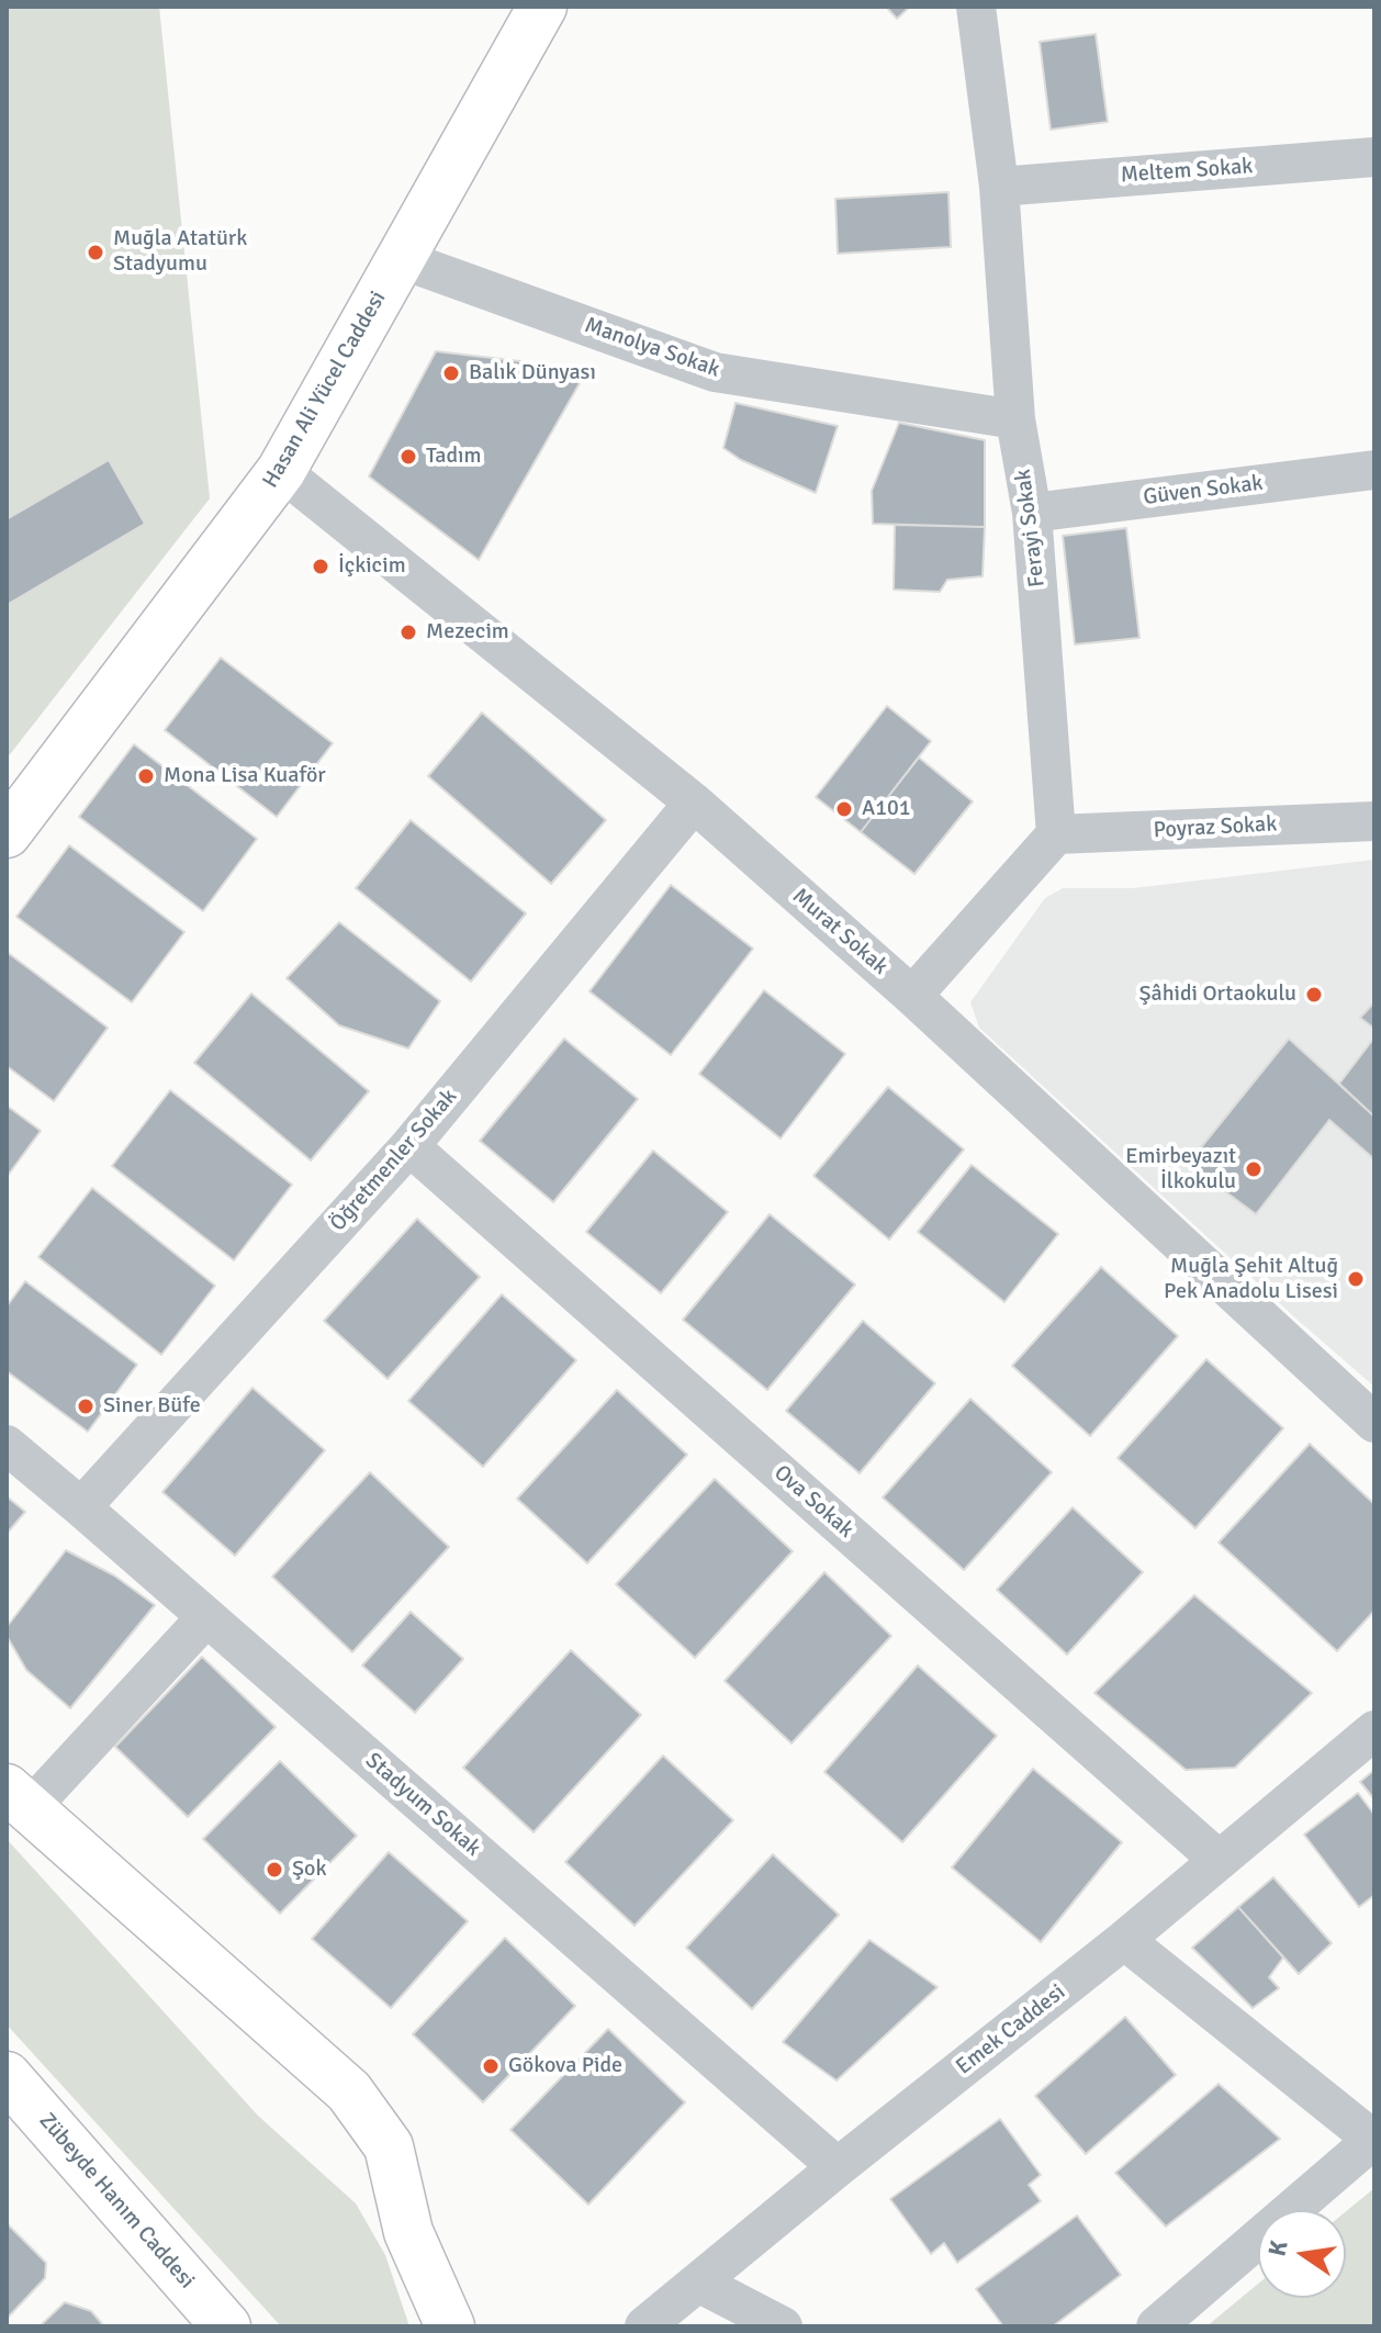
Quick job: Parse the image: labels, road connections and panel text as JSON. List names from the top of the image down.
{
  "streets": {
    "main road": ["Hasan Ali Yücel Caddesi", "Zübeyde Hanım Caddesi"],
    "street": [
      "Meltem Sokak",
      "Manolya Sokak",
      "Güven Sokak",
      "Ferayi Sokak",
      "Poyraz Sokak",
      "Murat Sokak",
      "Öğretmenler Sokak",
      "Ova Sokak",
      "Stadyum Sokak",
      "Emek Caddesi"
    ]
  },
  "crossings": [
    ["Meltem Sokak", "Ferayi Sokak"],
    ["Manolya Sokak", "Hasan Ali Yücel Caddesi"],
    ["Manolya Sokak", "Ferayi Sokak"],
    ["Hasan Ali Yücel Caddesi", "Murat Sokak"],
    ["Güven Sokak", "Ferayi Sokak"],
    ["Ferayi Sokak", "Poyraz Sokak"],
    ["Murat Sokak", "Öğretmenler Sokak"],
    ["Öğretmenler Sokak", "Ova Sokak"],
    ["Öğretmenler Sokak", "Stadyum Sokak"],
    ["Ova Sokak", "Emek Caddesi"],
    ["Stadyum Sokak", "Emek Caddesi"]
  ],
  "places": [
    "Muğla Atatürk Stadyumu",
    "Balık Dünyası",
    "Tadım",
    "İçkicim",
    "Mezecim",
    "Mona Lisa Kuaför",
    "A101",
    "Şâhidi Ortaokulu",
    "Emirbeyazıt İlkokulu",
    "Muğla Şehit Altuğ Pek Anadolu Lisesi",
    "Siner Büfe",
    "Şok",
    "Gökova Pide"
  ],
  "north": "left"
}
